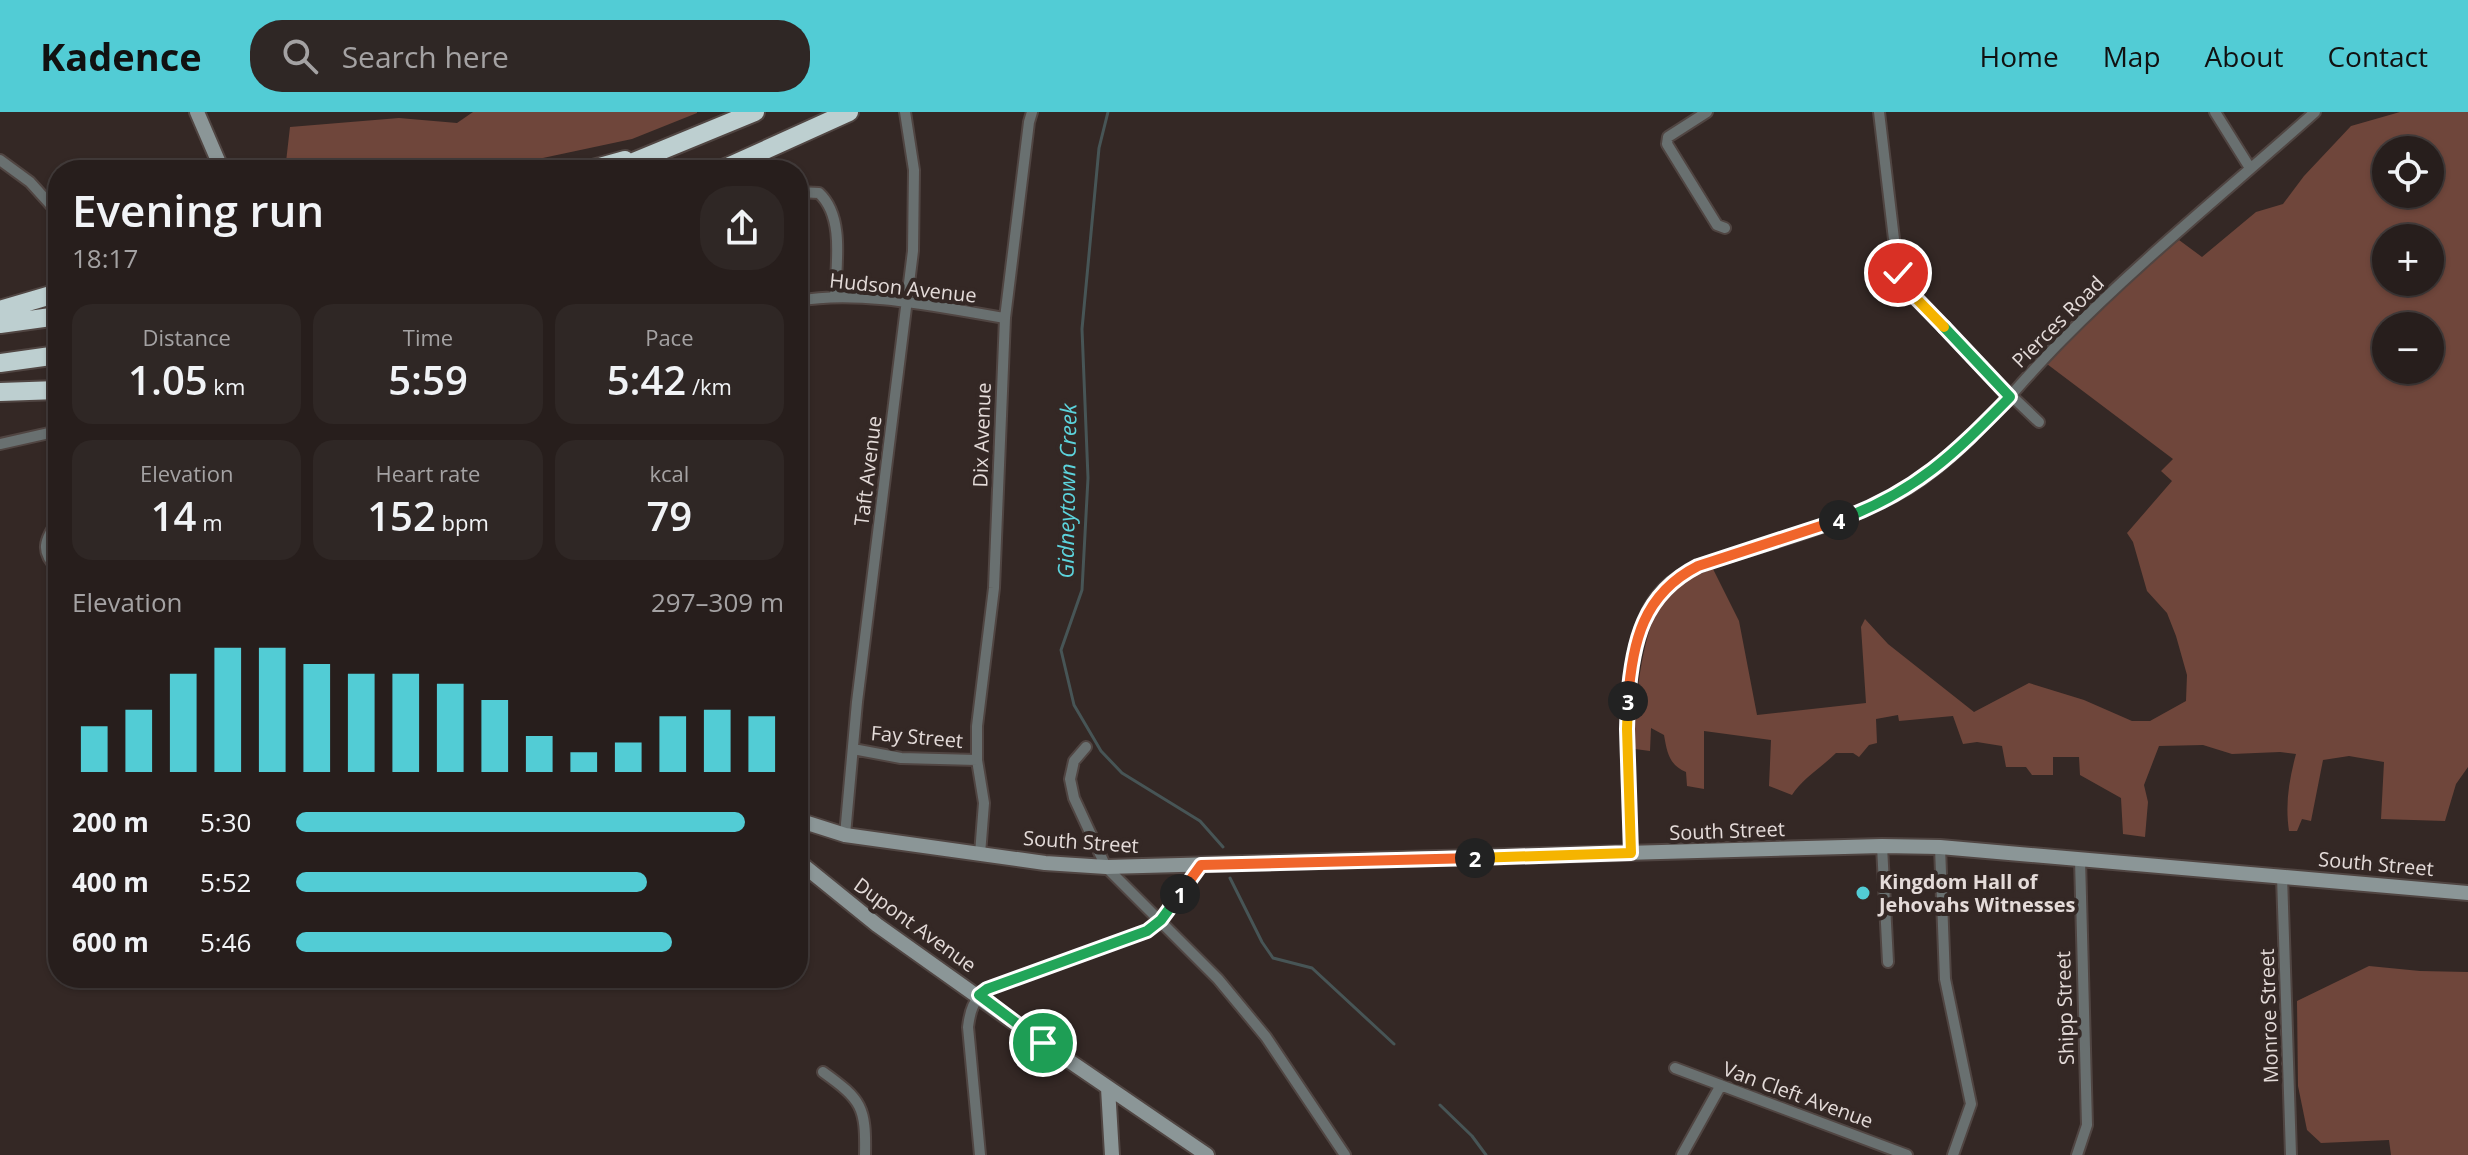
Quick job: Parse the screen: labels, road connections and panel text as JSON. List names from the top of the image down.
{
  "streets": {
    "street": [
      "Hudson Avenue",
      "Pierces Road",
      "Dix Avenue",
      "Taft Avenue",
      "Fay Street",
      "South Street",
      "Dupont Avenue",
      "Shipp Street",
      "Monroe Street",
      "Van Cleft Avenue"
    ]
  },
  "crossings": [
    ["Hudson Avenue", "Dix Avenue"],
    ["Hudson Avenue", "Taft Avenue"],
    ["Pierces Road", "South Street"],
    ["Dix Avenue", "Fay Street"],
    ["Dix Avenue", "South Street"],
    ["Taft Avenue", "Fay Street"],
    ["Taft Avenue", "South Street"],
    ["South Street", "Shipp Street"],
    ["South Street", "Monroe Street"]
  ],
  "water": ["Gidneytown Creek"],
  "places": ["Kingdom Hall of Jehovahs Witnesses"],
  "page": {
    "header": "Kadence",
    "search": "Search here",
    "nav": [
      "Home",
      "Map",
      "About",
      "Contact"
    ],
    "map_buttons": ["+", "−"],
    "heading": ["Evening run", "18:17"],
    "stats": [
      ["Distance", "1.05 km"],
      ["Time", "5:59"],
      ["Pace", "5:42 /km"],
      ["Elevation", "14 m"],
      ["Heart rate", "152 bpm"],
      ["kcal", "79"]
    ],
    "pins": [
      "4",
      "3",
      "2",
      "1"
    ],
    "chart": ["Elevation", "297–309 m"],
    "list": [
      {
        "name": "200 m",
        "note": "5:30"
      },
      {
        "name": "400 m",
        "note": "5:52"
      },
      {
        "name": "600 m",
        "note": "5:46"
      }
    ]
  }
}
